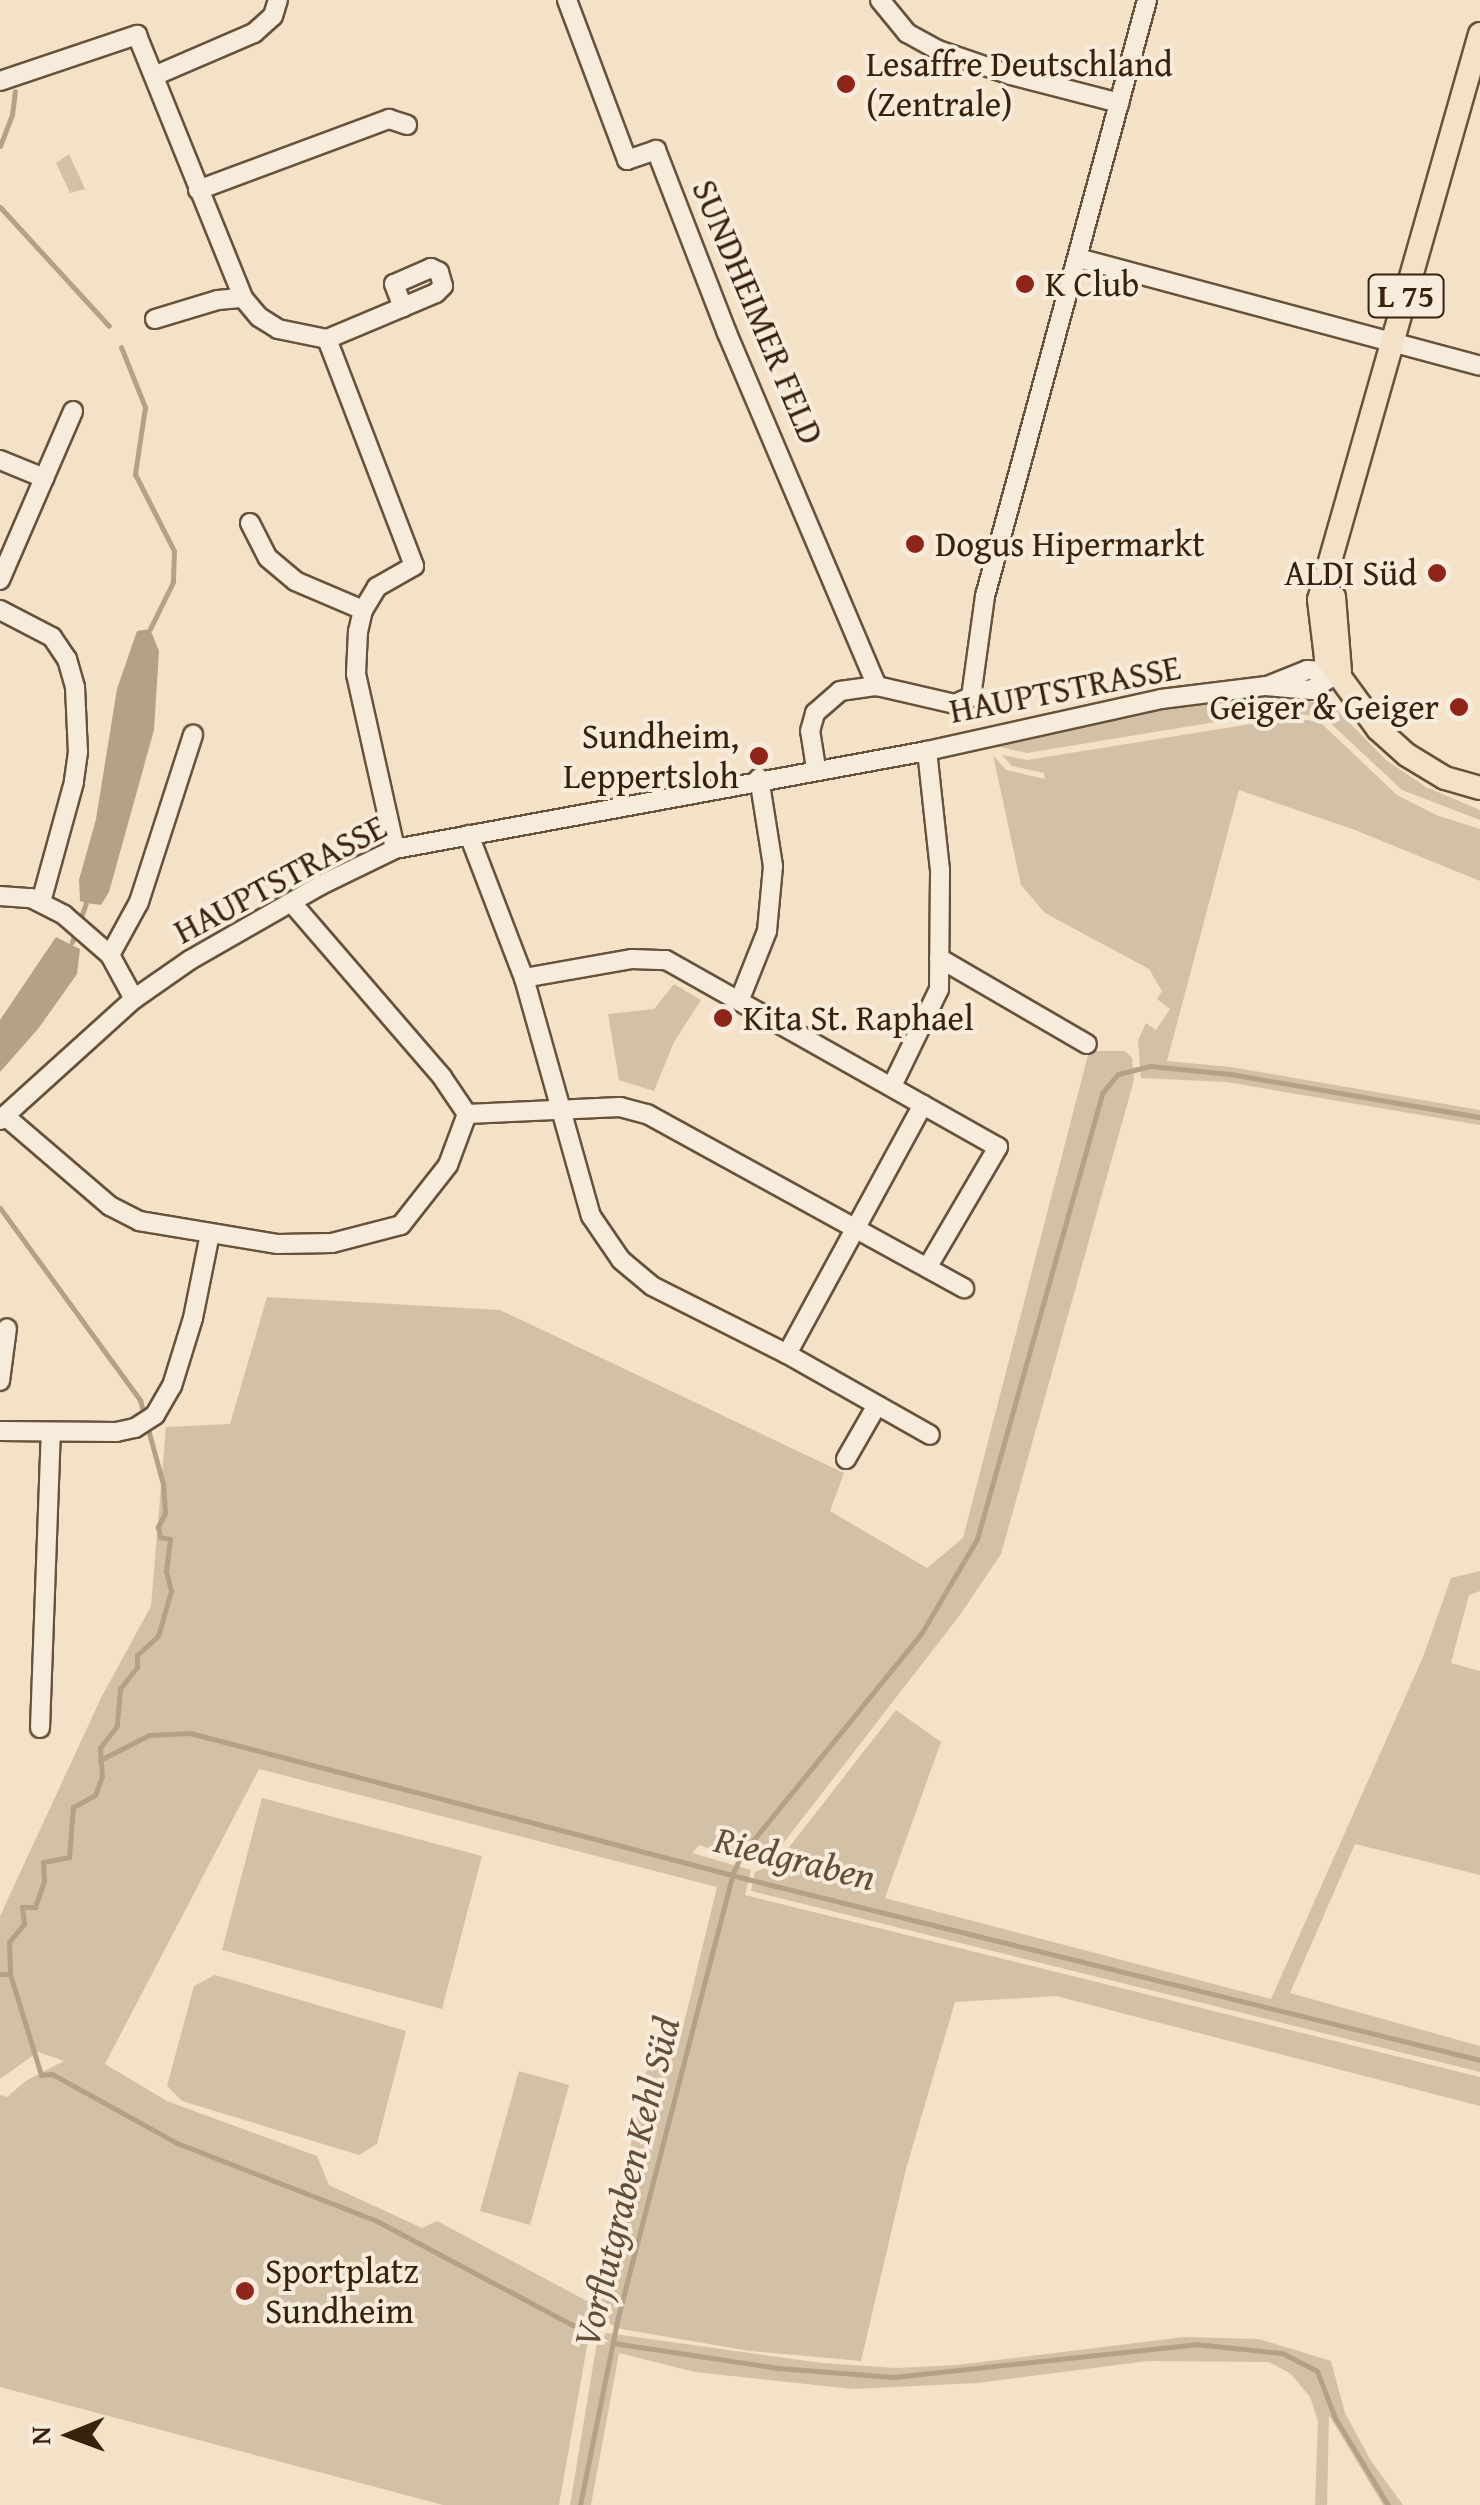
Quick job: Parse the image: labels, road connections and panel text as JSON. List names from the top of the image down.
{
  "streets": {
    "main road": ["L 75"],
    "street": ["SUNDHEIMER FELD", "HAUPTSTRASSE"]
  },
  "crossings": [
    ["L 75", "HAUPTSTRASSE"]
  ],
  "water": ["Riedgraben", "Vorflutgraben Kehl Süd"],
  "places": [
    "Lesaffre Deutschland (Zentrale)",
    "K Club",
    "Dogus Hipermarkt",
    "ALDI Süd",
    "Geiger & Geiger",
    "Sundheim, Leppertsloh",
    "Kita St. Raphael",
    "Sportplatz Sundheim"
  ],
  "north": "left"
}
